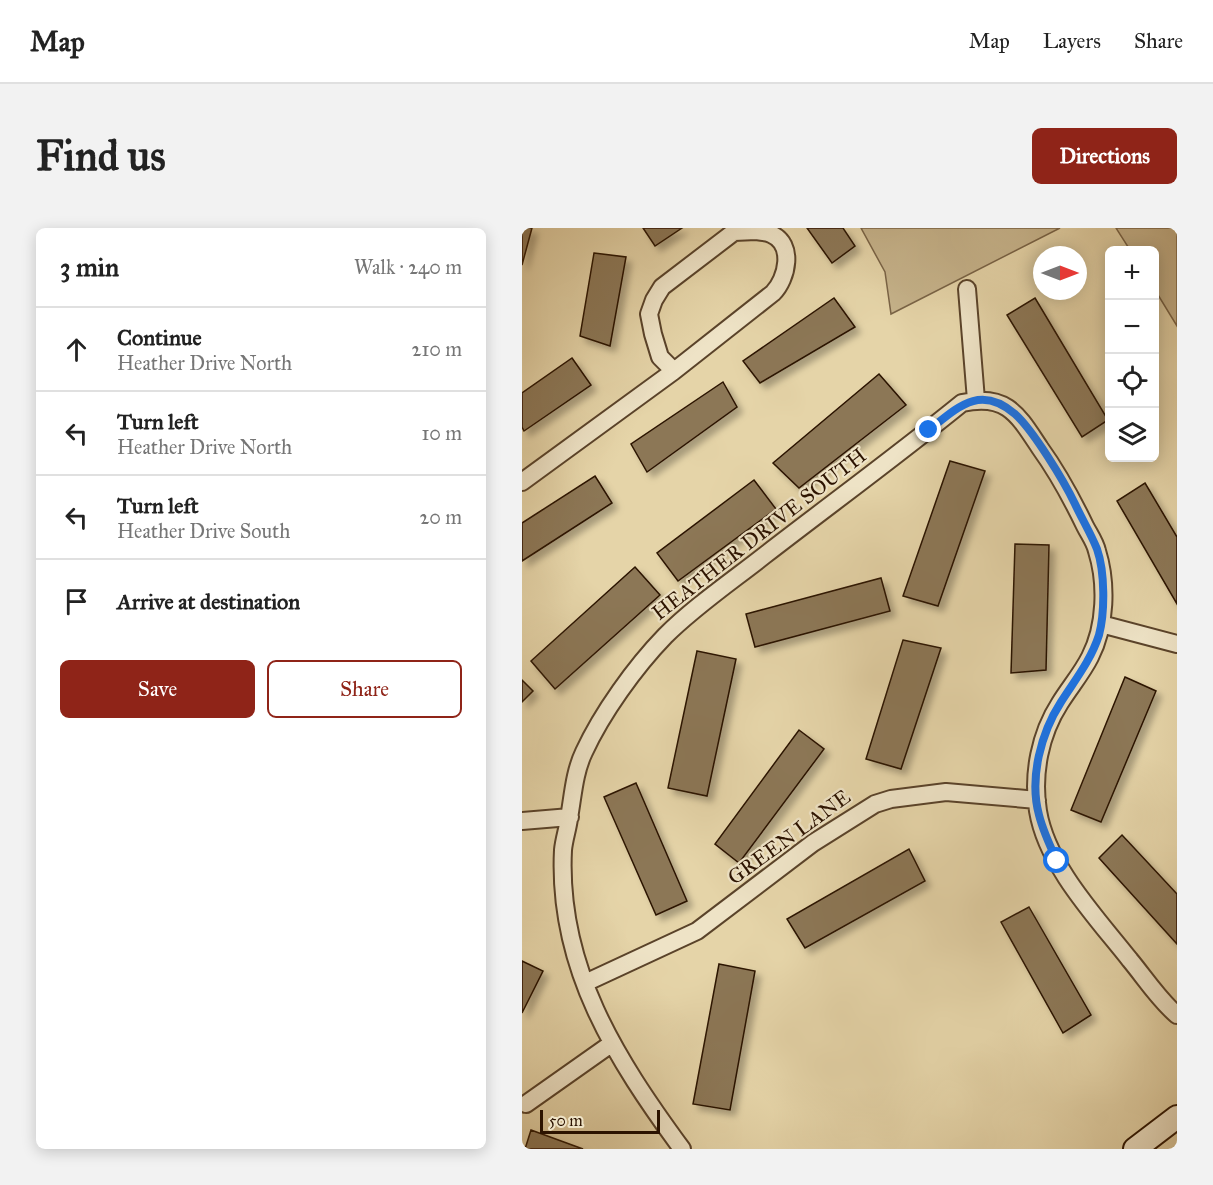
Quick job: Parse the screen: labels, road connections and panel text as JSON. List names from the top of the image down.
{
  "streets": {
    "street": ["HEATHER DRIVE SOUTH", "GREEN LANE"]
  },
  "crossings": [
    ["HEATHER DRIVE SOUTH", "GREEN LANE"]
  ],
  "scale_bar": "50 m",
  "north": "right",
  "page": {
    "header": "Map",
    "nav": ["Map", "Layers", "Share"],
    "buttons": [
      "Directions",
      ["Save", "Share"]
    ],
    "title": "Find us",
    "heading": ["3 min", "Walk · 240 m"],
    "map_buttons": ["+", "−"],
    "list": [
      ["Continue", "Heather Drive North", "210 m"],
      ["Turn left", "Heather Drive North", "10 m"],
      ["Turn left", "Heather Drive South", "20 m"],
      "Arrive at destination"
    ],
    "scale": "50 m"
  }
}
